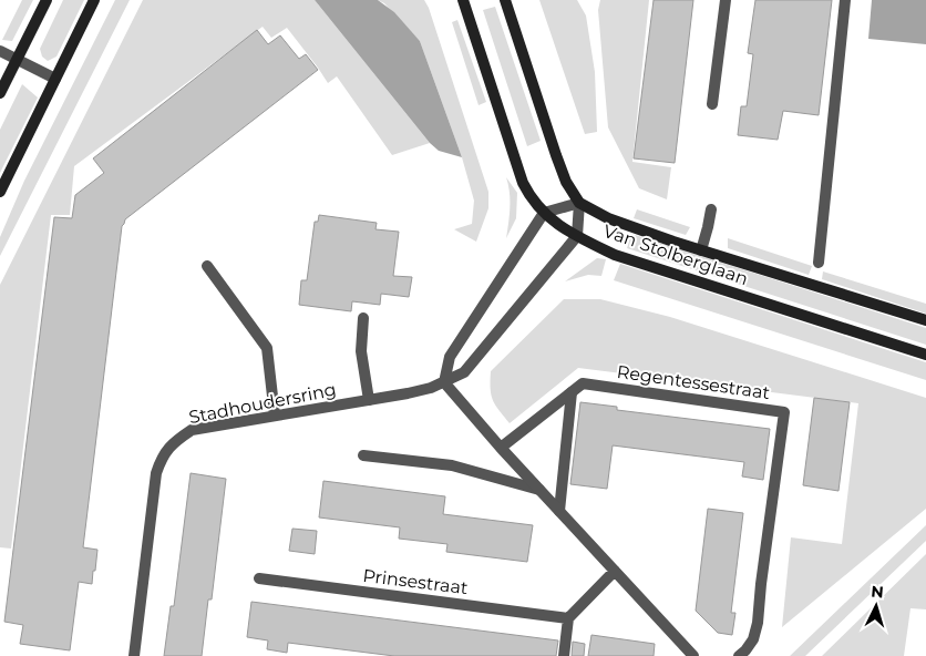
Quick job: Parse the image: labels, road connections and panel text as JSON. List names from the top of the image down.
{
  "streets": {
    "street": [
      "Van Stolberglaan",
      "Regentessestraat",
      "Stadhoudersring",
      "Prinsestraat"
    ]
  },
  "crossings": [
    ["Van Stolberglaan", "Stadhoudersring"]
  ],
  "north": "top"
}
